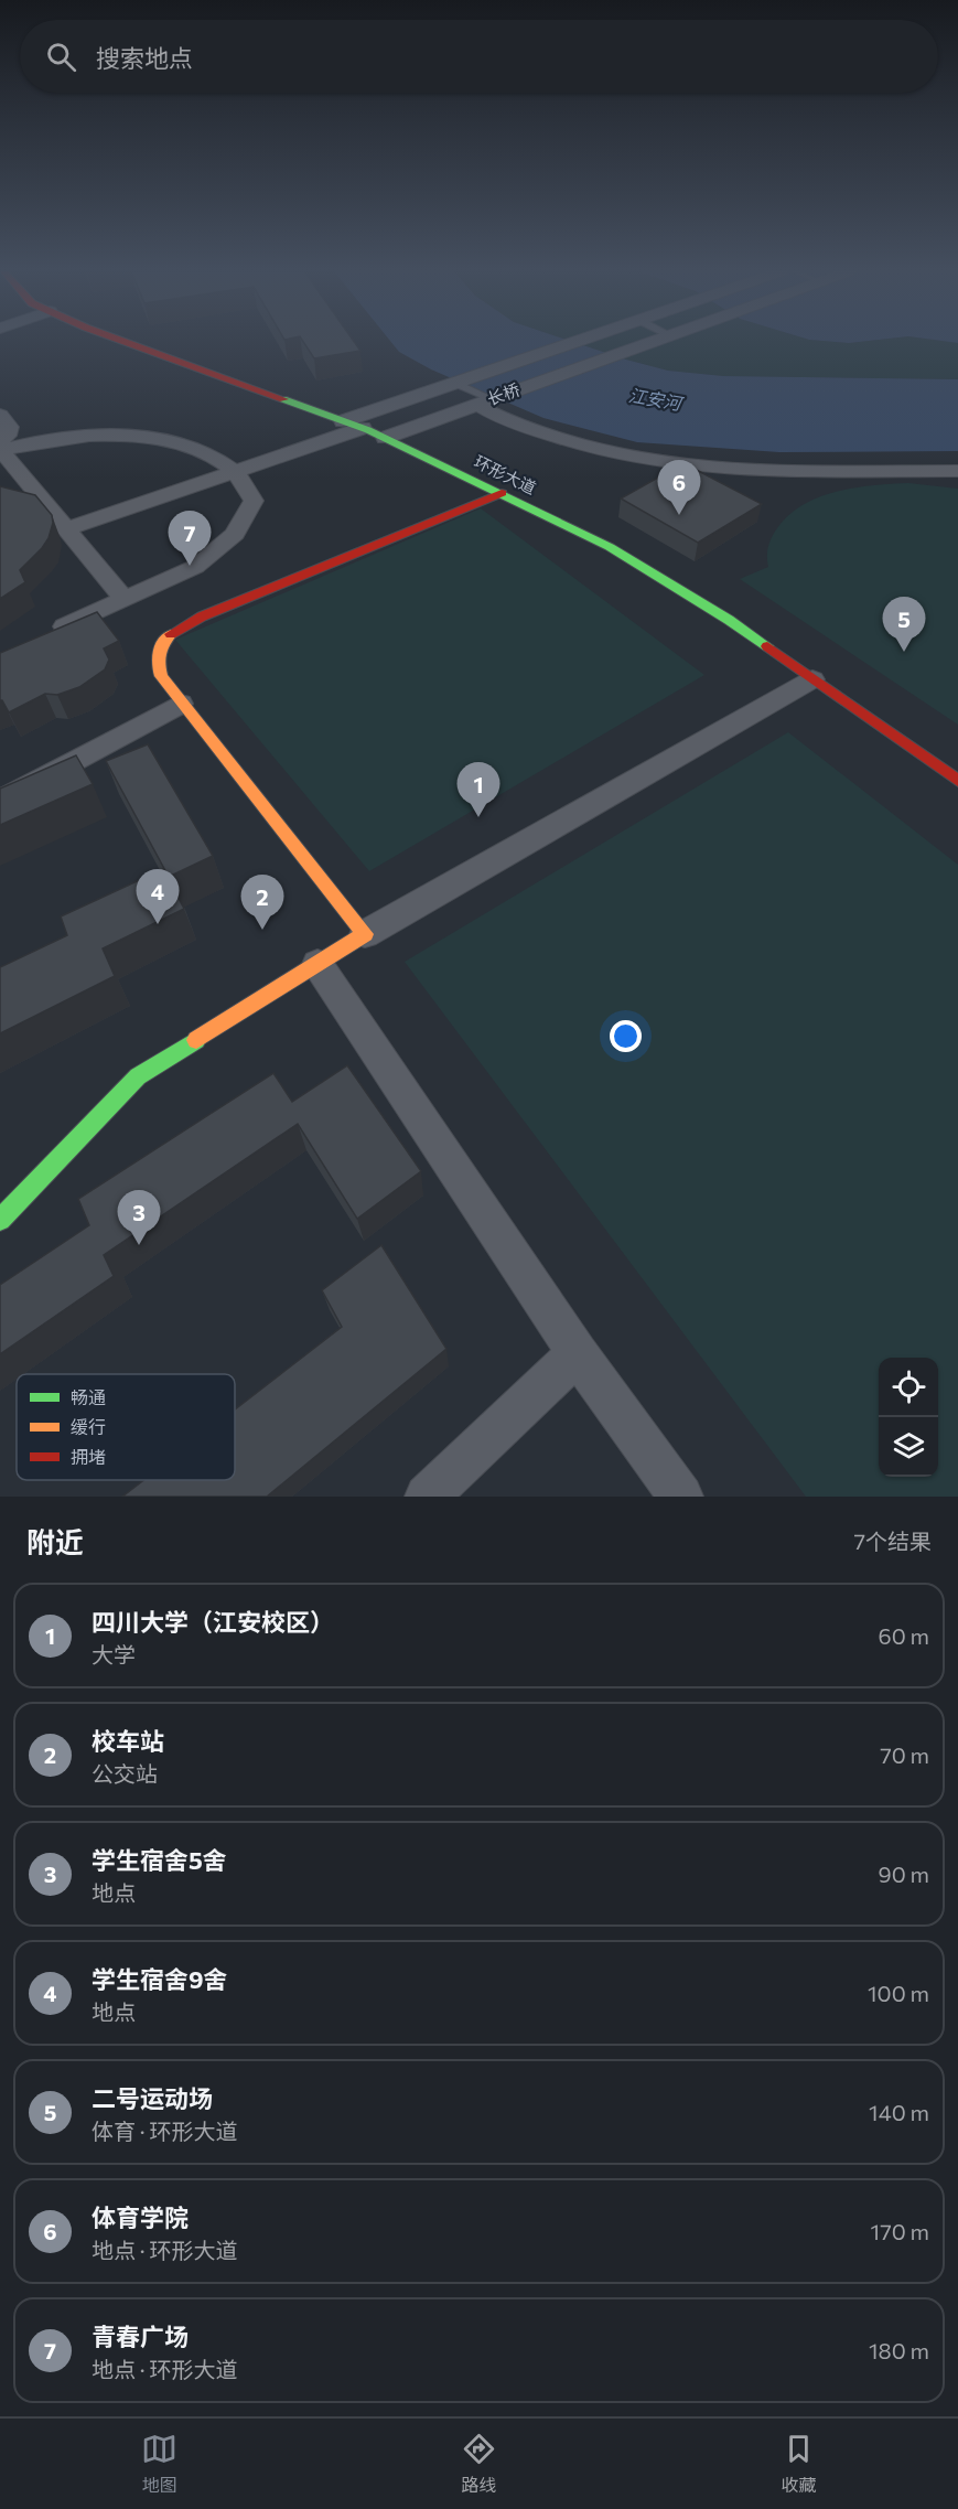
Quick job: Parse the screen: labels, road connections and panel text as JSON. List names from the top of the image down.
{
  "streets": {
    "street": ["长桥", "环形大道"]
  },
  "crossings": [
    ["长桥", "环形大道"]
  ],
  "water": ["江安河"],
  "legend": ["畅通", "缓行", "拥堵"],
  "page": {
    "search": "搜索地点",
    "pins": [
      "6",
      "7",
      "5",
      "1",
      "4",
      "2",
      "3"
    ],
    "heading": ["附近", "7个结果"],
    "list": [
      {
        "mark": "1",
        "name": "四川大学（江安校区）",
        "note": "大学",
        "value": "60 m"
      },
      {
        "mark": "2",
        "name": "校车站",
        "note": "公交站",
        "value": "70 m"
      },
      {
        "mark": "3",
        "name": "学生宿舍5舍",
        "note": "地点",
        "value": "90 m"
      },
      {
        "mark": "4",
        "name": "学生宿舍9舍",
        "note": "地点",
        "value": "100 m"
      },
      {
        "mark": "5",
        "name": "二号运动场",
        "note": "体育 · 环形大道",
        "value": "140 m"
      },
      {
        "mark": "6",
        "name": "体育学院",
        "note": "地点 · 环形大道",
        "value": "170 m"
      },
      {
        "mark": "7",
        "name": "青春广场",
        "note": "地点 · 环形大道",
        "value": "180 m"
      }
    ],
    "nav": ["地图", "路线", "收藏"]
  }
}
